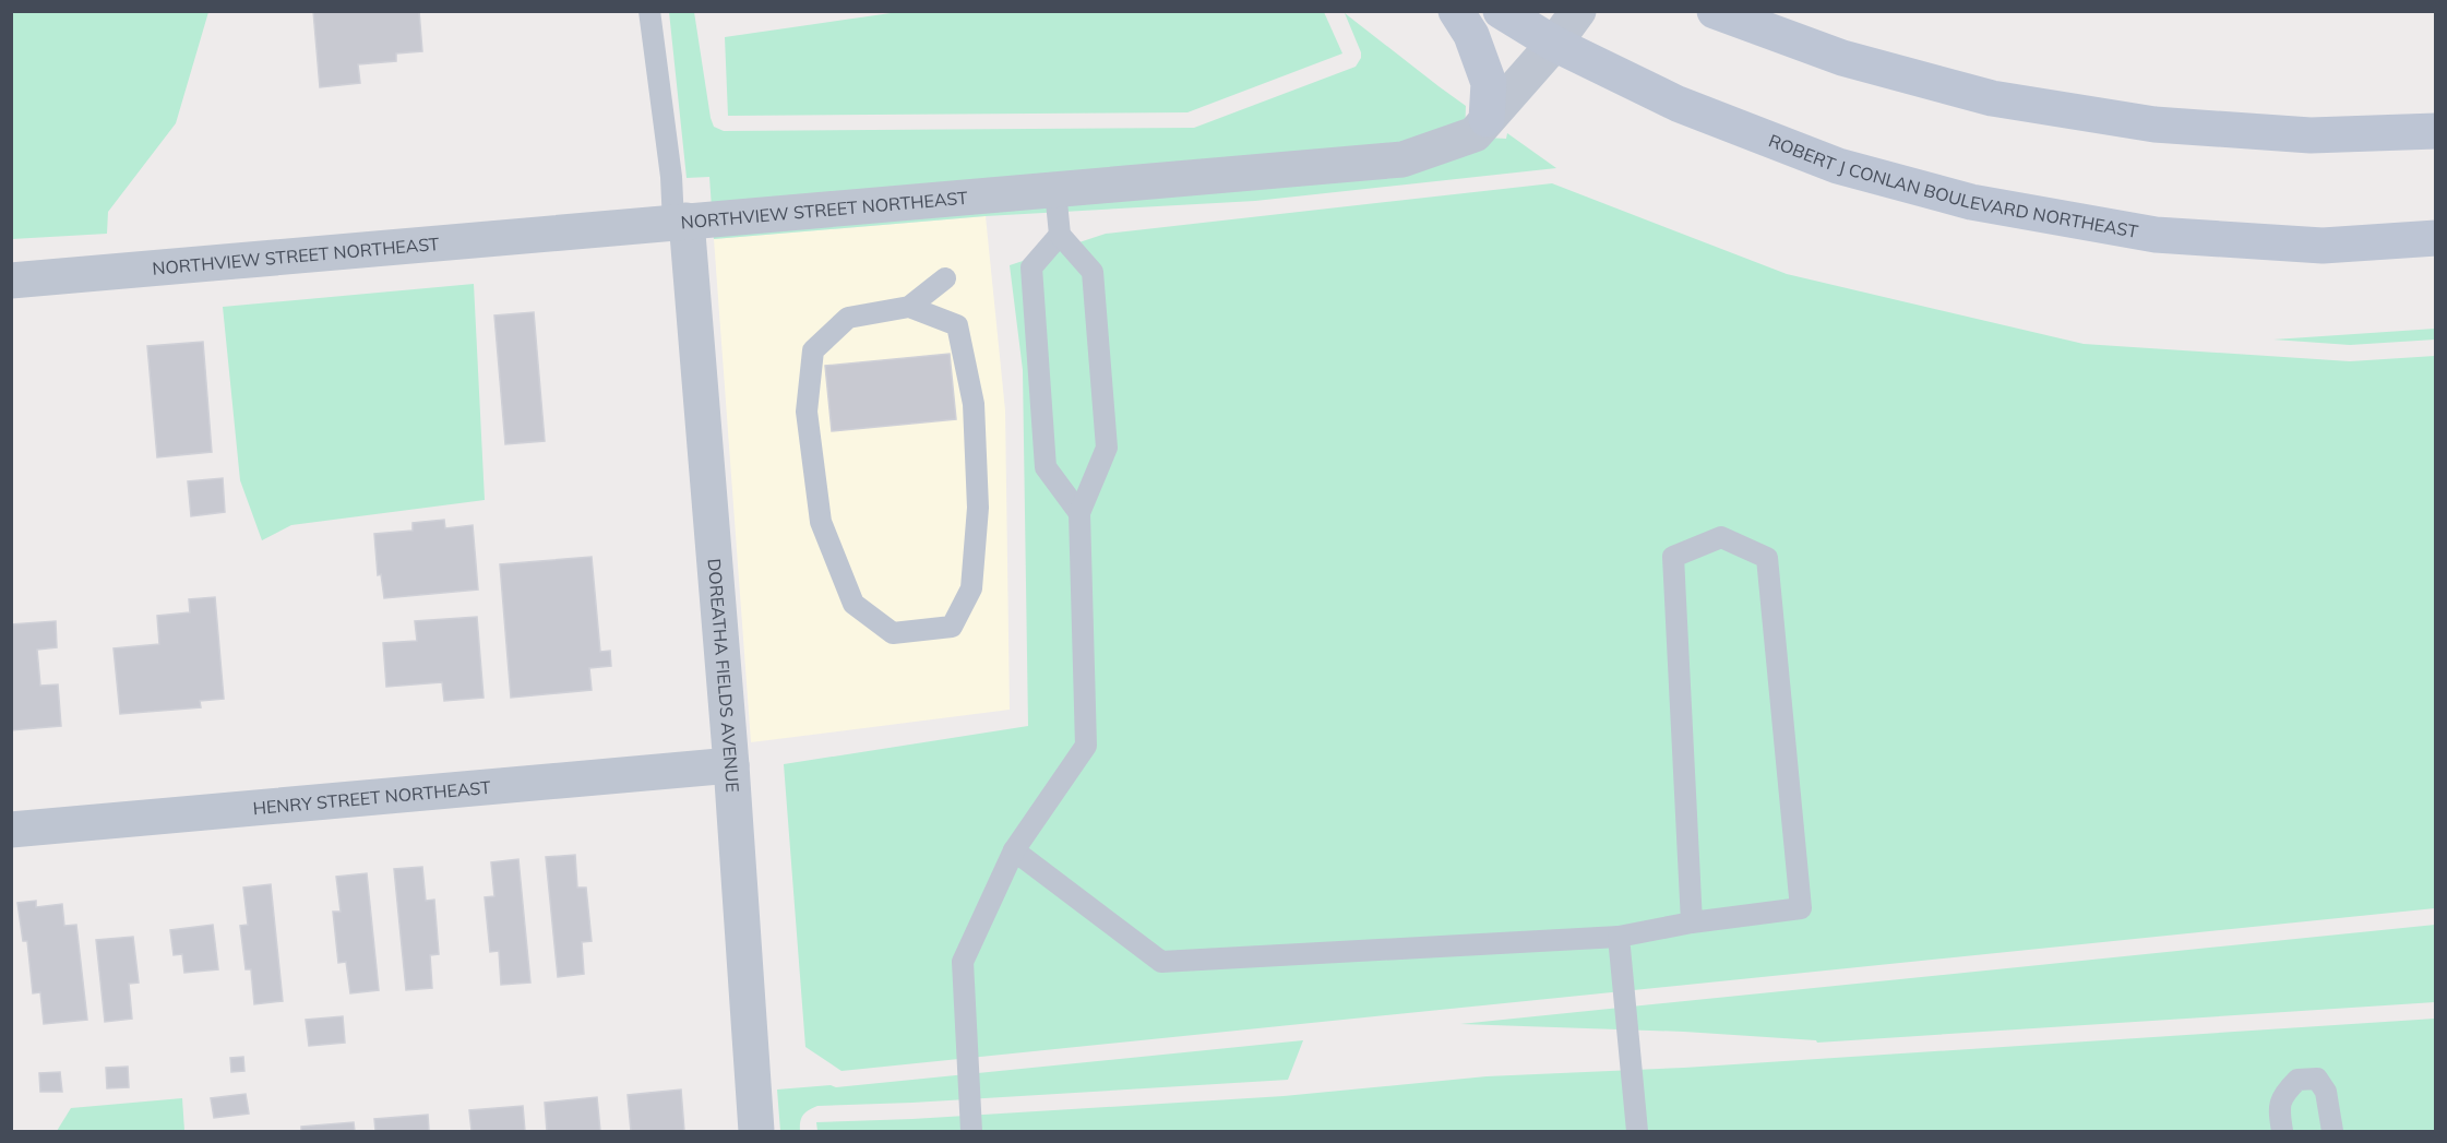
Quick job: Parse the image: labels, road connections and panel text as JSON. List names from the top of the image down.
{
  "streets": {
    "main road": ["ROBERT J CONLAN BOULEVARD NORTHEAST"],
    "street": ["NORTHVIEW STREET NORTHEAST", "DOREATHA FIELDS AVENUE", "HENRY STREET NORTHEAST"]
  },
  "crossings": [
    ["ROBERT J CONLAN BOULEVARD NORTHEAST", "NORTHVIEW STREET NORTHEAST"],
    ["NORTHVIEW STREET NORTHEAST", "DOREATHA FIELDS AVENUE"],
    ["DOREATHA FIELDS AVENUE", "HENRY STREET NORTHEAST"]
  ]
}
